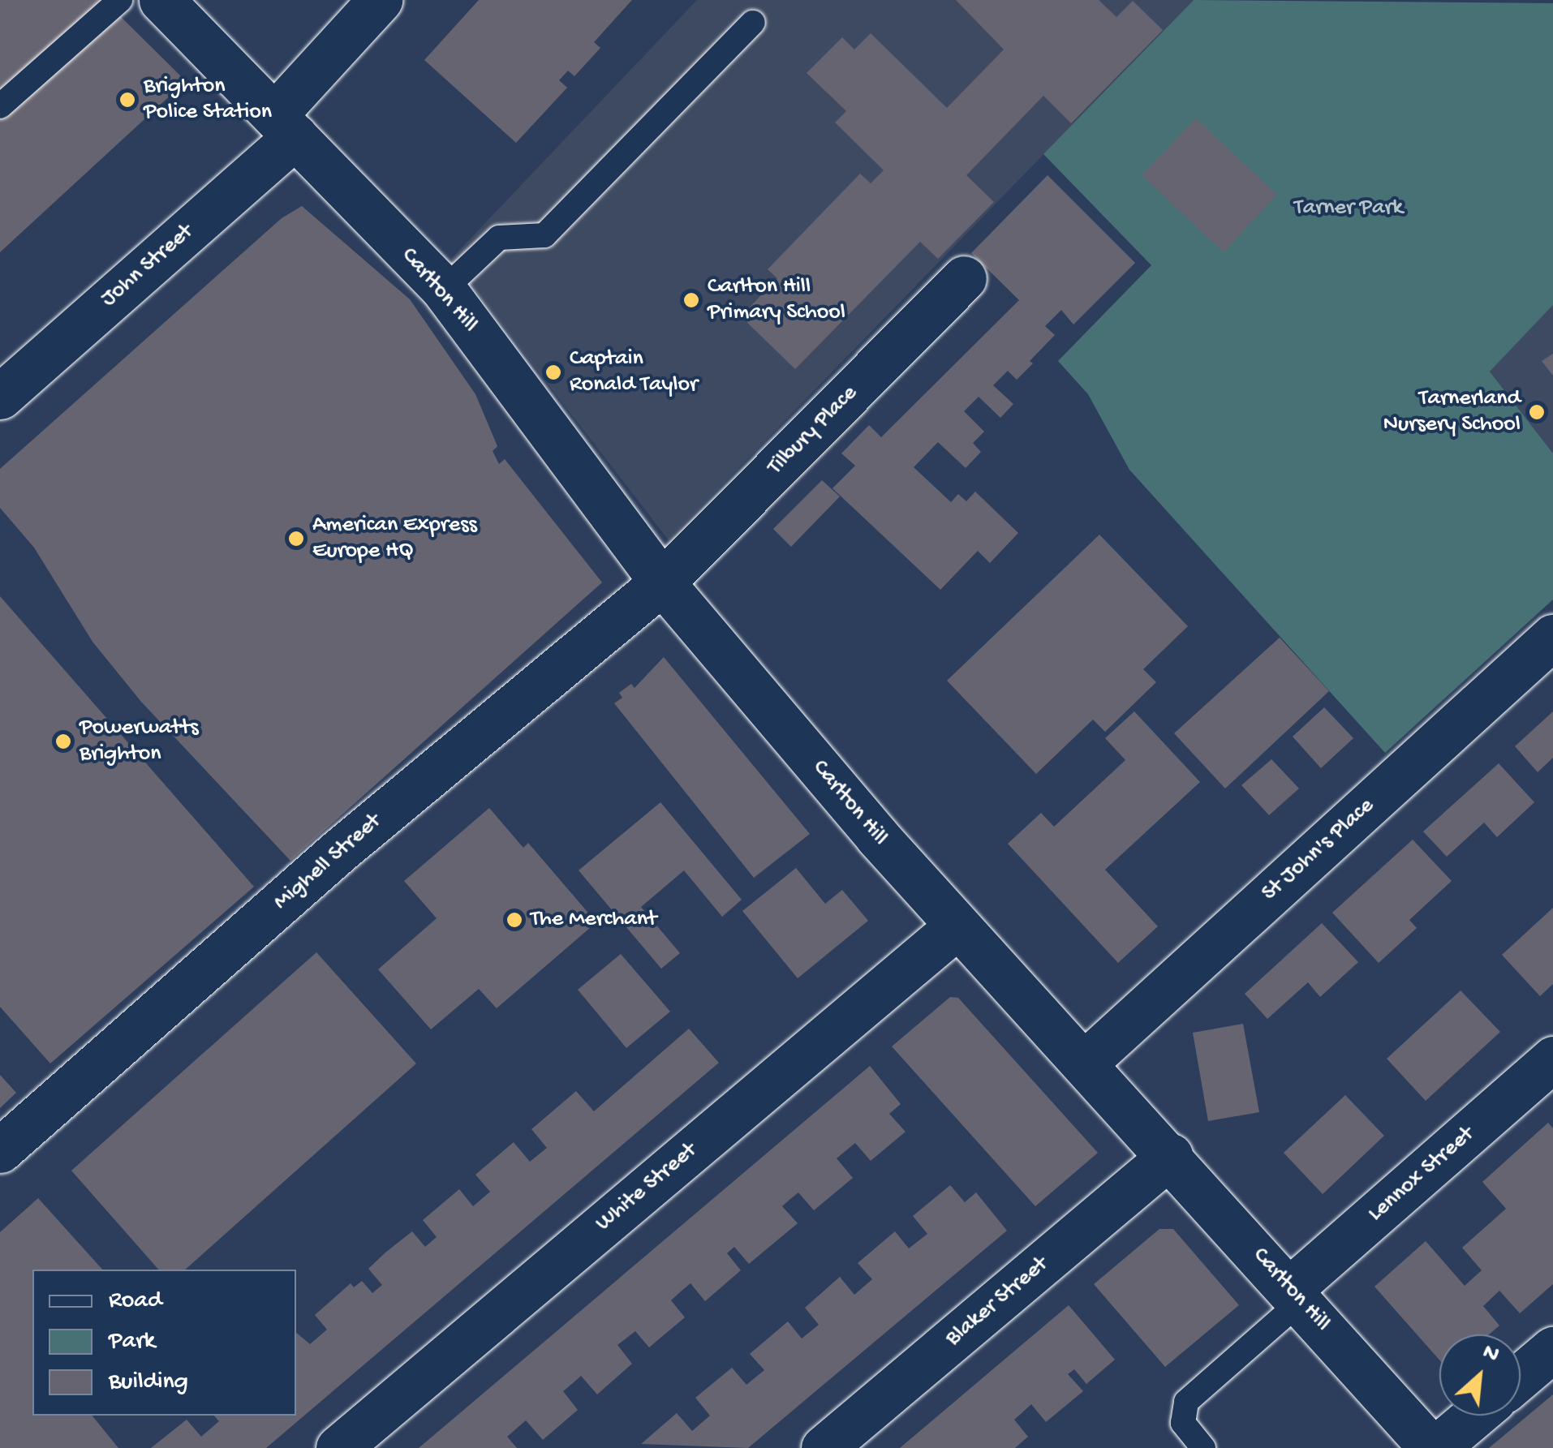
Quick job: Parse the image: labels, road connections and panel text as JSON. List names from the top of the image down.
{
  "streets": {
    "street": [
      "John Street",
      "Carlton Hill",
      "Tilbury Place",
      "St John's Place",
      "Mighell Street",
      "Lennox Street",
      "White Street",
      "Blaker Street"
    ]
  },
  "crossings": [
    ["John Street", "Carlton Hill"],
    ["Carlton Hill", "Tilbury Place"],
    ["Carlton Hill", "St John's Place"],
    ["Carlton Hill", "Mighell Street"],
    ["Carlton Hill", "Lennox Street"],
    ["Carlton Hill", "White Street"],
    ["Carlton Hill", "Blaker Street"],
    ["Tilbury Place", "Mighell Street"]
  ],
  "parks": ["Tarner Park"],
  "places": [
    "Brighton Police Station",
    "Carlton Hill Primary School",
    "Captain Ronald Taylor",
    "Tarnerland Nursery School",
    "American Express Europe HQ",
    "Powerwatts Brighton",
    "The Merchant"
  ],
  "legend": ["Road", "Park", "Building"],
  "north": "top right"
}
